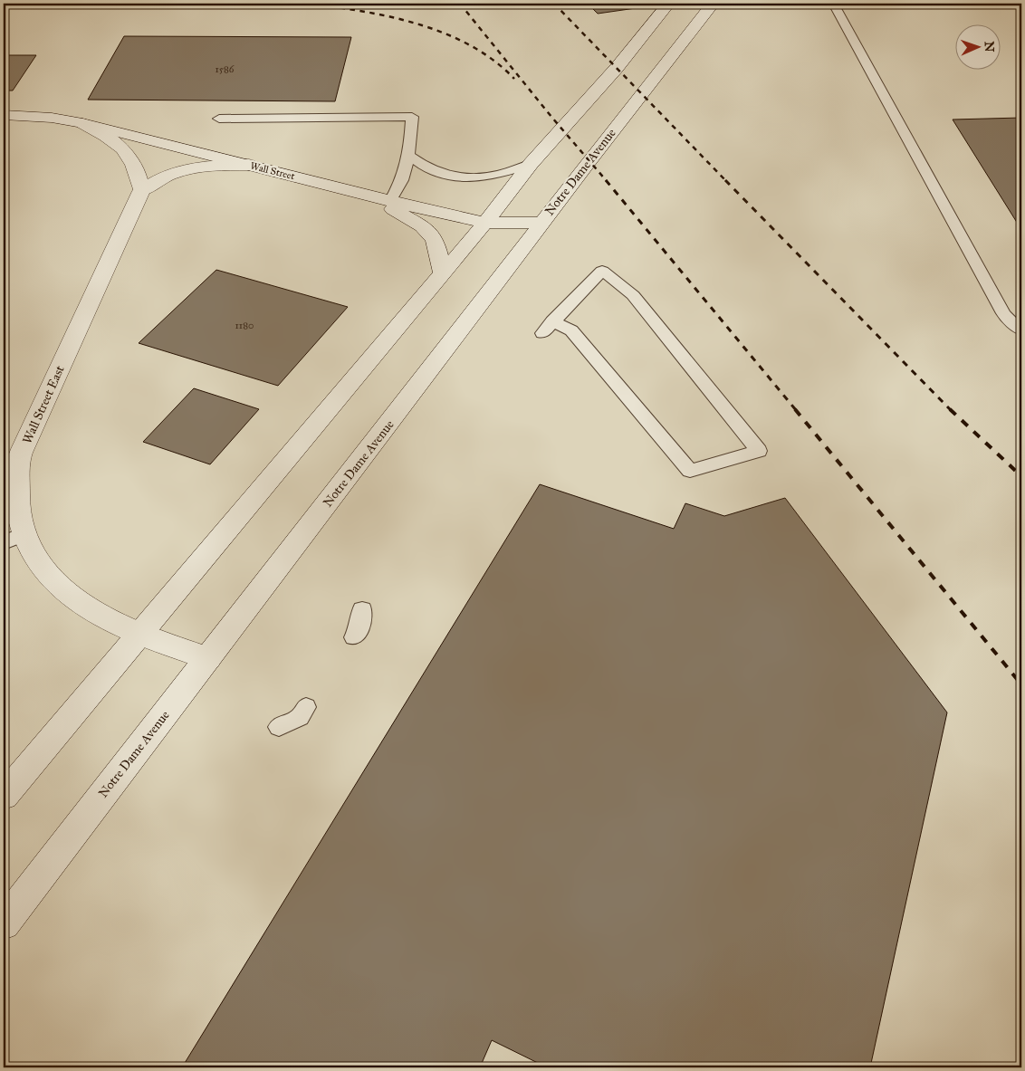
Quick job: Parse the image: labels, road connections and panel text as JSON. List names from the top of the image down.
{
  "streets": {
    "main road": ["Wall Street", "Notre Dame Avenue", "Wall Street East"]
  },
  "crossings": [
    ["Wall Street", "Notre Dame Avenue"],
    ["Notre Dame Avenue", "Wall Street East"]
  ],
  "house_numbers": ["1586", "1180"],
  "north": "right"
}
